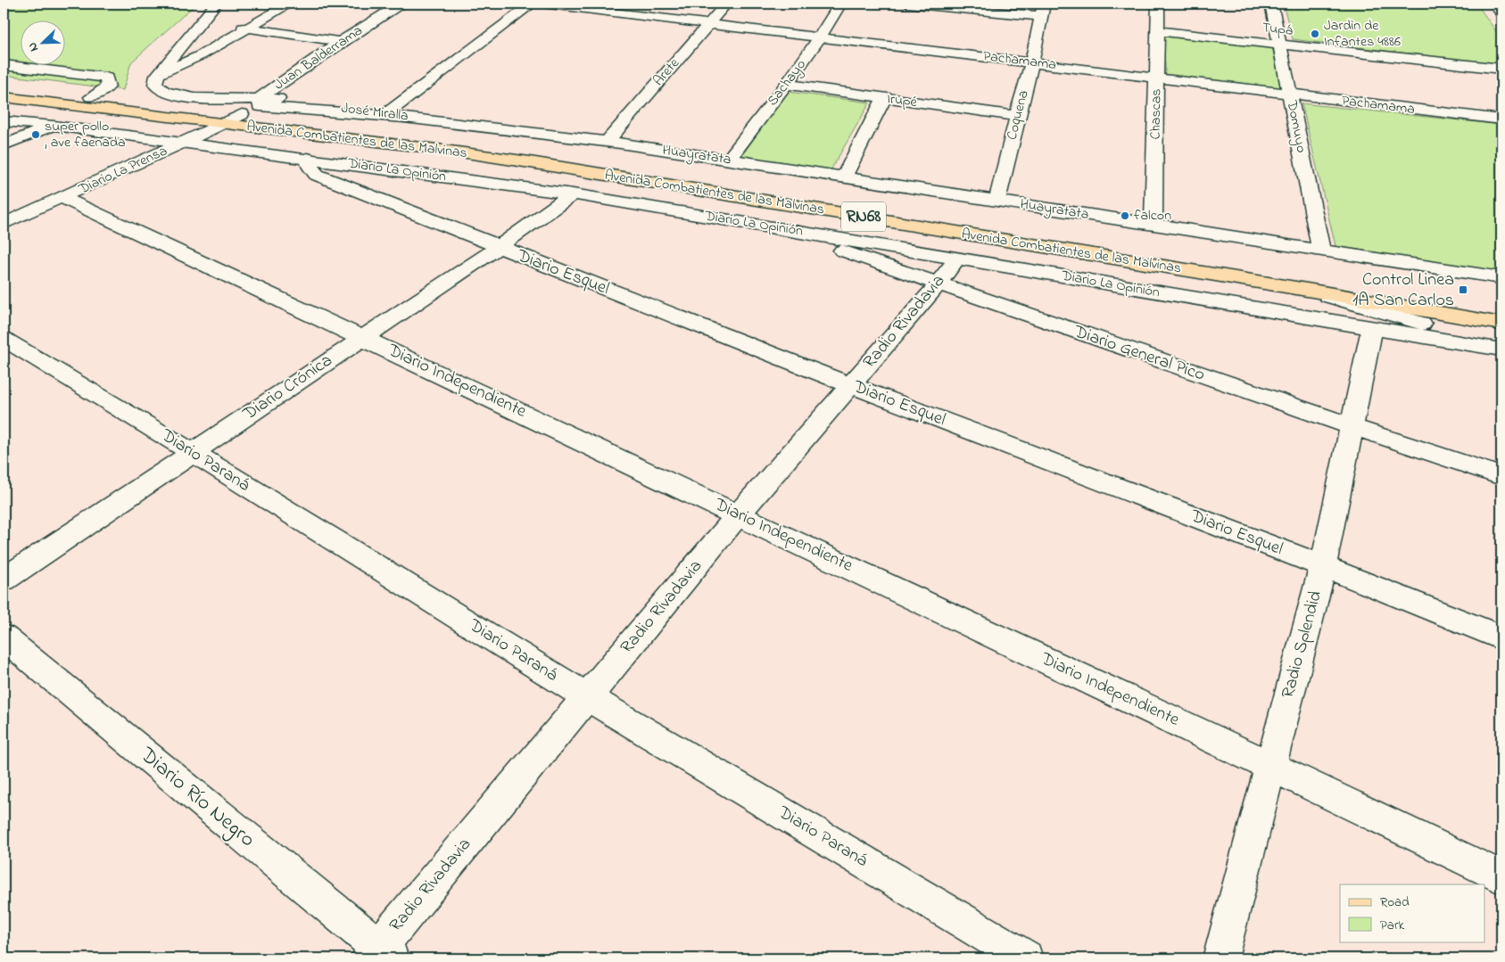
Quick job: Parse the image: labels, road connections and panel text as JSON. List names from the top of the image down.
{
  "streets": {
    "main road": ["Avenida Combatientes de las Malvinas", "RN68"],
    "street": [
      "Tupá",
      "Juan Balderrama",
      "Pachamama",
      "Arete",
      "Sachayo",
      "Irupé",
      "José Miralla",
      "Chascas",
      "Coquena",
      "Domuyo",
      "Huayratata",
      "Diario La Prensa",
      "Diario La Opinión",
      "Diario Esquel",
      "Radio Rivadavia",
      "Diario General Pico",
      "Diario Independiente",
      "Diario Crónica",
      "Diario Paraná",
      "Radio Splendid",
      "Diario Río Negro"
    ]
  },
  "crossings": [
    ["Tupá", "Chascas"],
    ["Tupá", "Domuyo"],
    ["Juan Balderrama", "José Miralla"],
    ["Juan Balderrama", "Avenida Combatientes de las Malvinas"],
    ["Juan Balderrama", "Diario La Prensa"],
    ["Pachamama", "Arete"],
    ["Pachamama", "Sachayo"],
    ["Pachamama", "Chascas"],
    ["Pachamama", "Coquena"],
    ["Pachamama", "Domuyo"],
    ["Arete", "José Miralla"],
    ["Arete", "Huayratata"],
    ["Sachayo", "Irupé"],
    ["Sachayo", "Huayratata"],
    ["Irupé", "Coquena"],
    ["José Miralla", "Huayratata"],
    ["Chascas", "Huayratata"],
    ["Coquena", "Huayratata"],
    ["Domuyo", "Huayratata"],
    ["Avenida Combatientes de las Malvinas", "Diario La Prensa"],
    ["Diario La Prensa", "Diario La Opinión"],
    ["Diario La Prensa", "Diario Independiente"],
    ["Diario La Opinión", "Diario Esquel"],
    ["Diario La Opinión", "Radio Rivadavia"],
    ["Diario La Opinión", "Diario General Pico"],
    ["Diario La Opinión", "Diario Crónica"],
    ["Diario La Opinión", "Radio Splendid"],
    ["Diario Esquel", "Radio Rivadavia"],
    ["Diario Esquel", "Diario Crónica"],
    ["Diario Esquel", "Radio Splendid"],
    ["Radio Rivadavia", "Diario General Pico"],
    ["Radio Rivadavia", "Diario Independiente"],
    ["Radio Rivadavia", "Diario Paraná"],
    ["Radio Rivadavia", "Diario Río Negro"],
    ["Diario General Pico", "Radio Splendid"],
    ["Diario Independiente", "Diario Crónica"],
    ["Diario Independiente", "Radio Splendid"],
    ["Diario Crónica", "Diario Paraná"]
  ],
  "places": {
    "other": ["Jardìn de Infantes 4886", "super pollo , ave faenada", "falcon"],
    "transit": ["Control Linea 1A San Carlos"]
  },
  "legend": ["Road", "Park"],
  "north": "bottom left"
}
